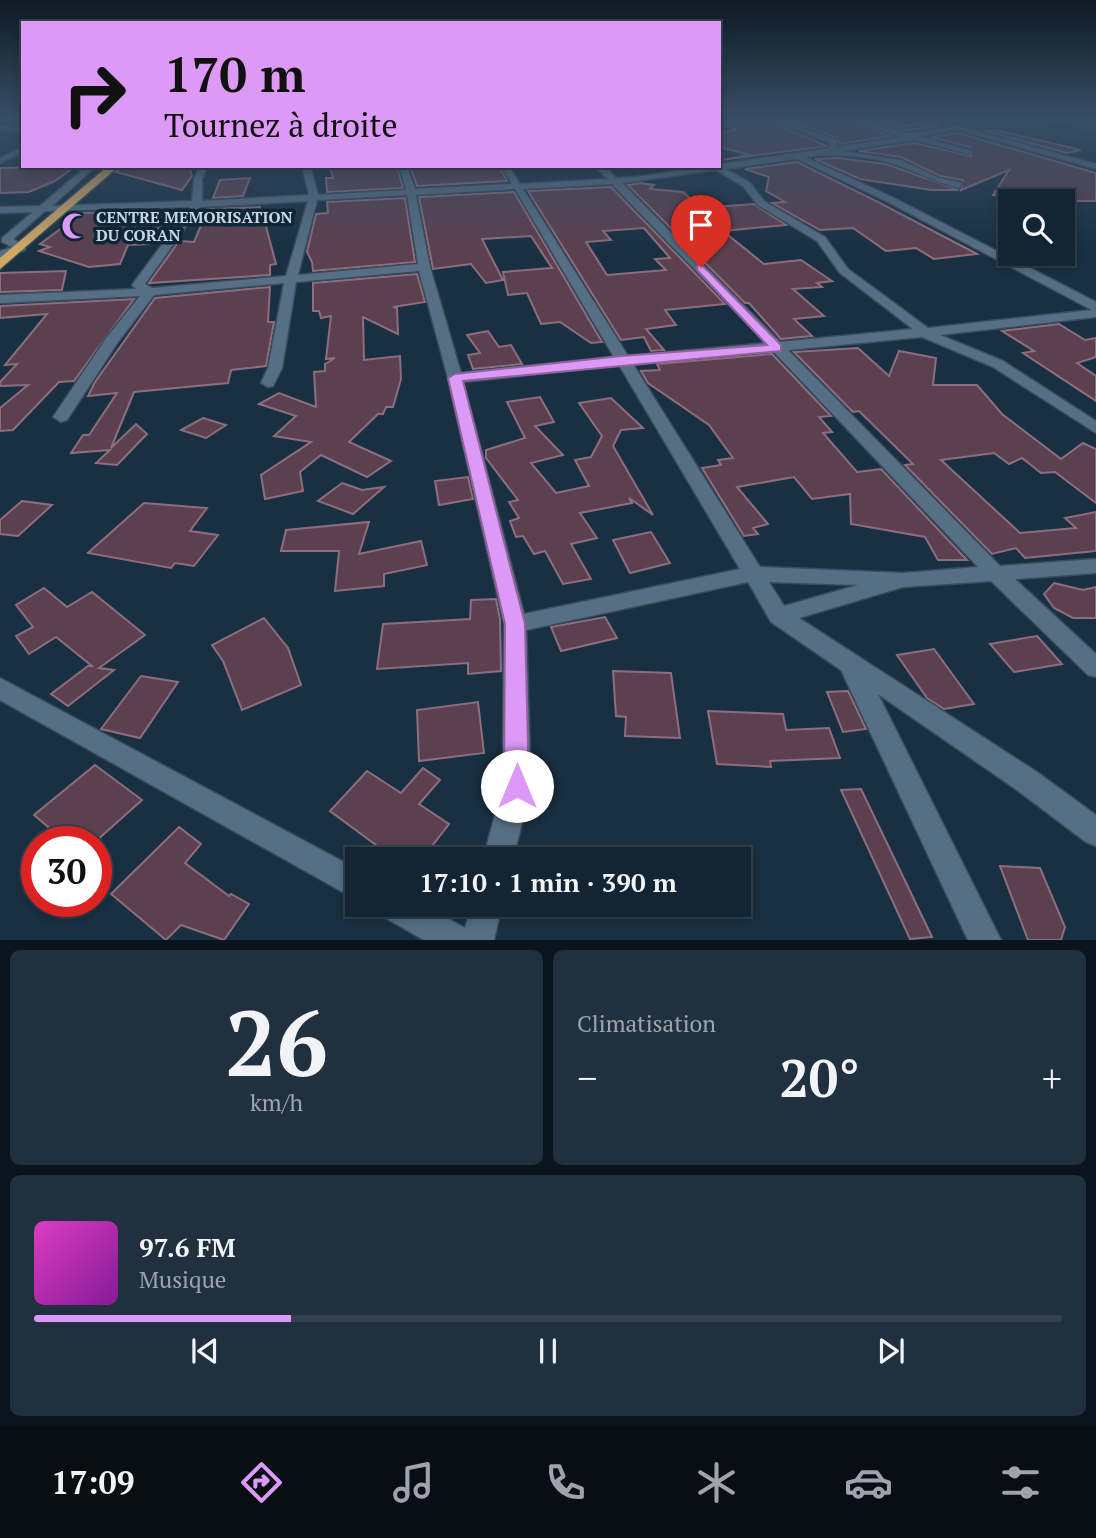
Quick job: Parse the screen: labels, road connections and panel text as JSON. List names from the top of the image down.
{
  "places": {
    "mosque": ["CENTRE MEMORISATION DU CORAN"]
  },
  "page": {
    "turn": ["170 m", "Tournez à droite"],
    "limit": "30",
    "trip": "17:10 · 1 min · 390 m",
    "tile": [
      ["26", "km/h"],
      "Climatisation"
    ],
    "heat": ["−", "20°", "+"],
    "song": ["97.6 FM", "Musique"],
    "tabs": "17:09"
  }
}
